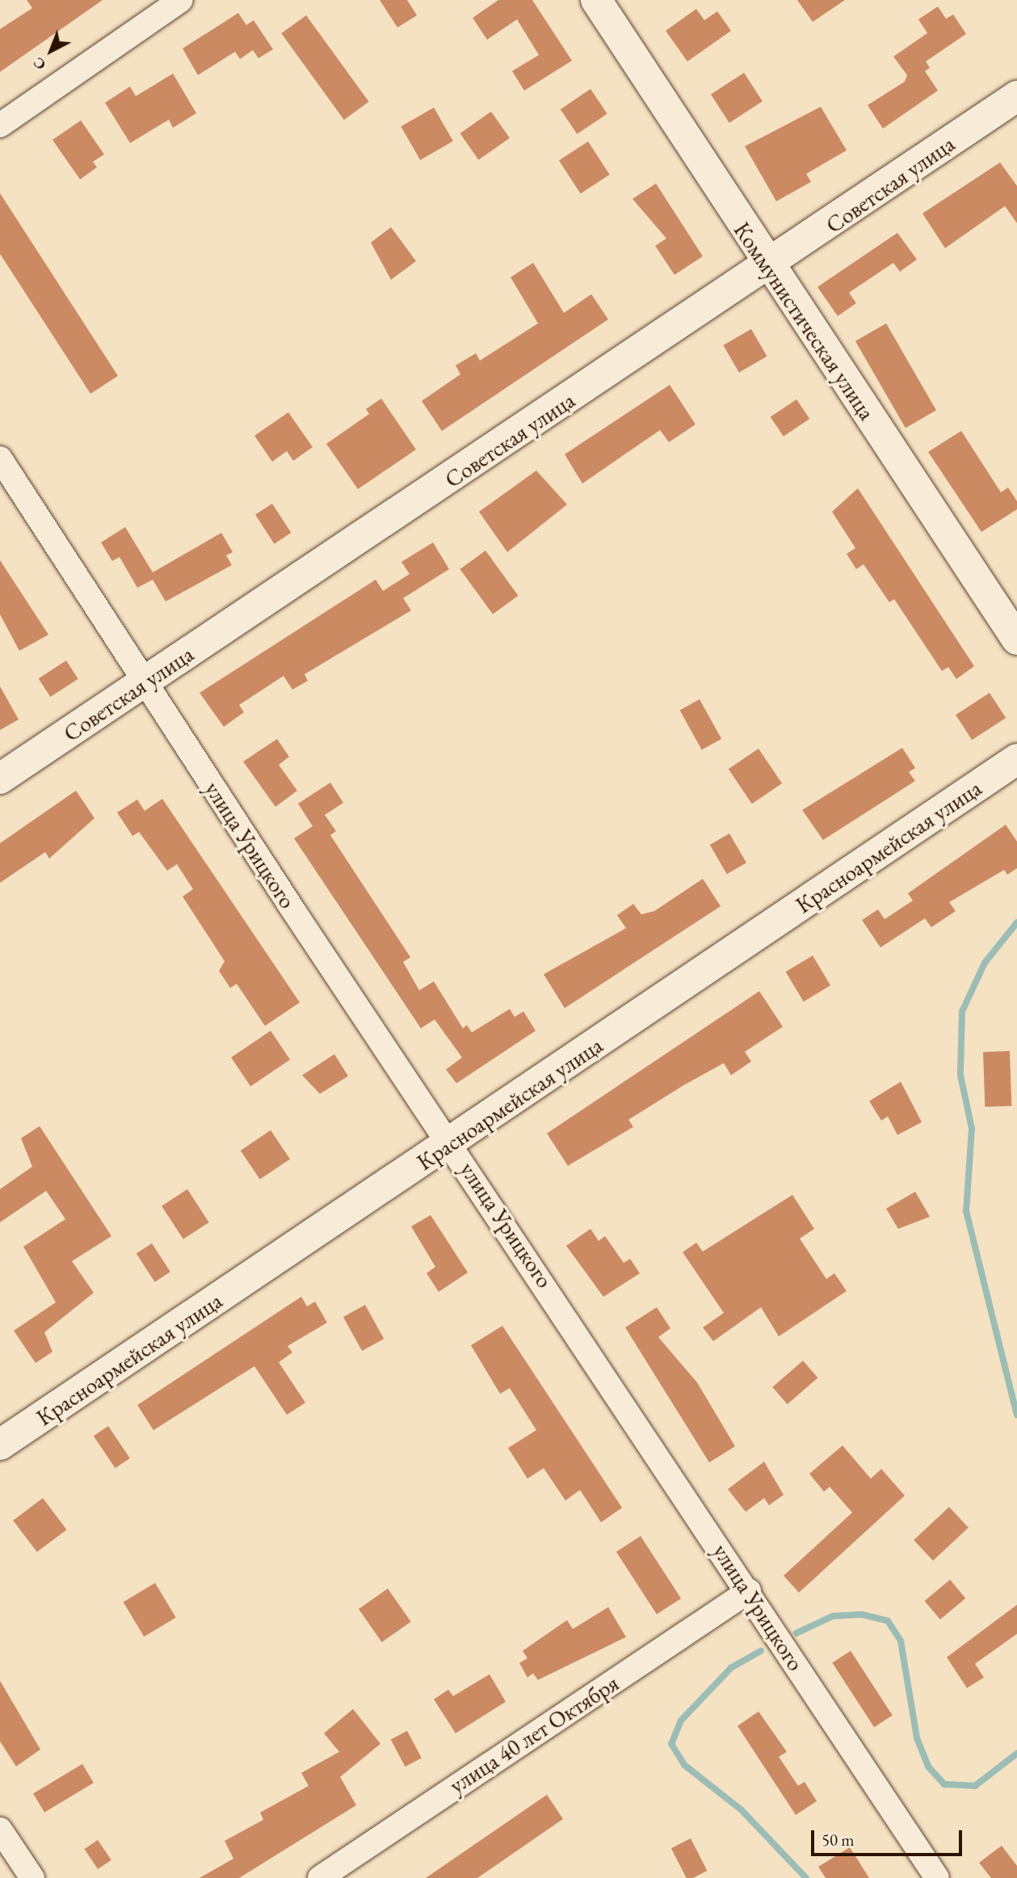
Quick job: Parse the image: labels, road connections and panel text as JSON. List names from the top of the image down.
{
  "streets": {
    "street": [
      "Советская улица",
      "Коммунистическая улица",
      "улица Урицкого",
      "Красноармейская улица",
      "улица 40 лет Октября"
    ]
  },
  "crossings": [
    ["Советская улица", "Коммунистическая улица"],
    ["Советская улица", "улица Урицкого"],
    ["улица Урицкого", "Красноармейская улица"],
    ["улица Урицкого", "улица 40 лет Октября"]
  ],
  "scale_bar": "50 m",
  "north": "bottom left"
}
